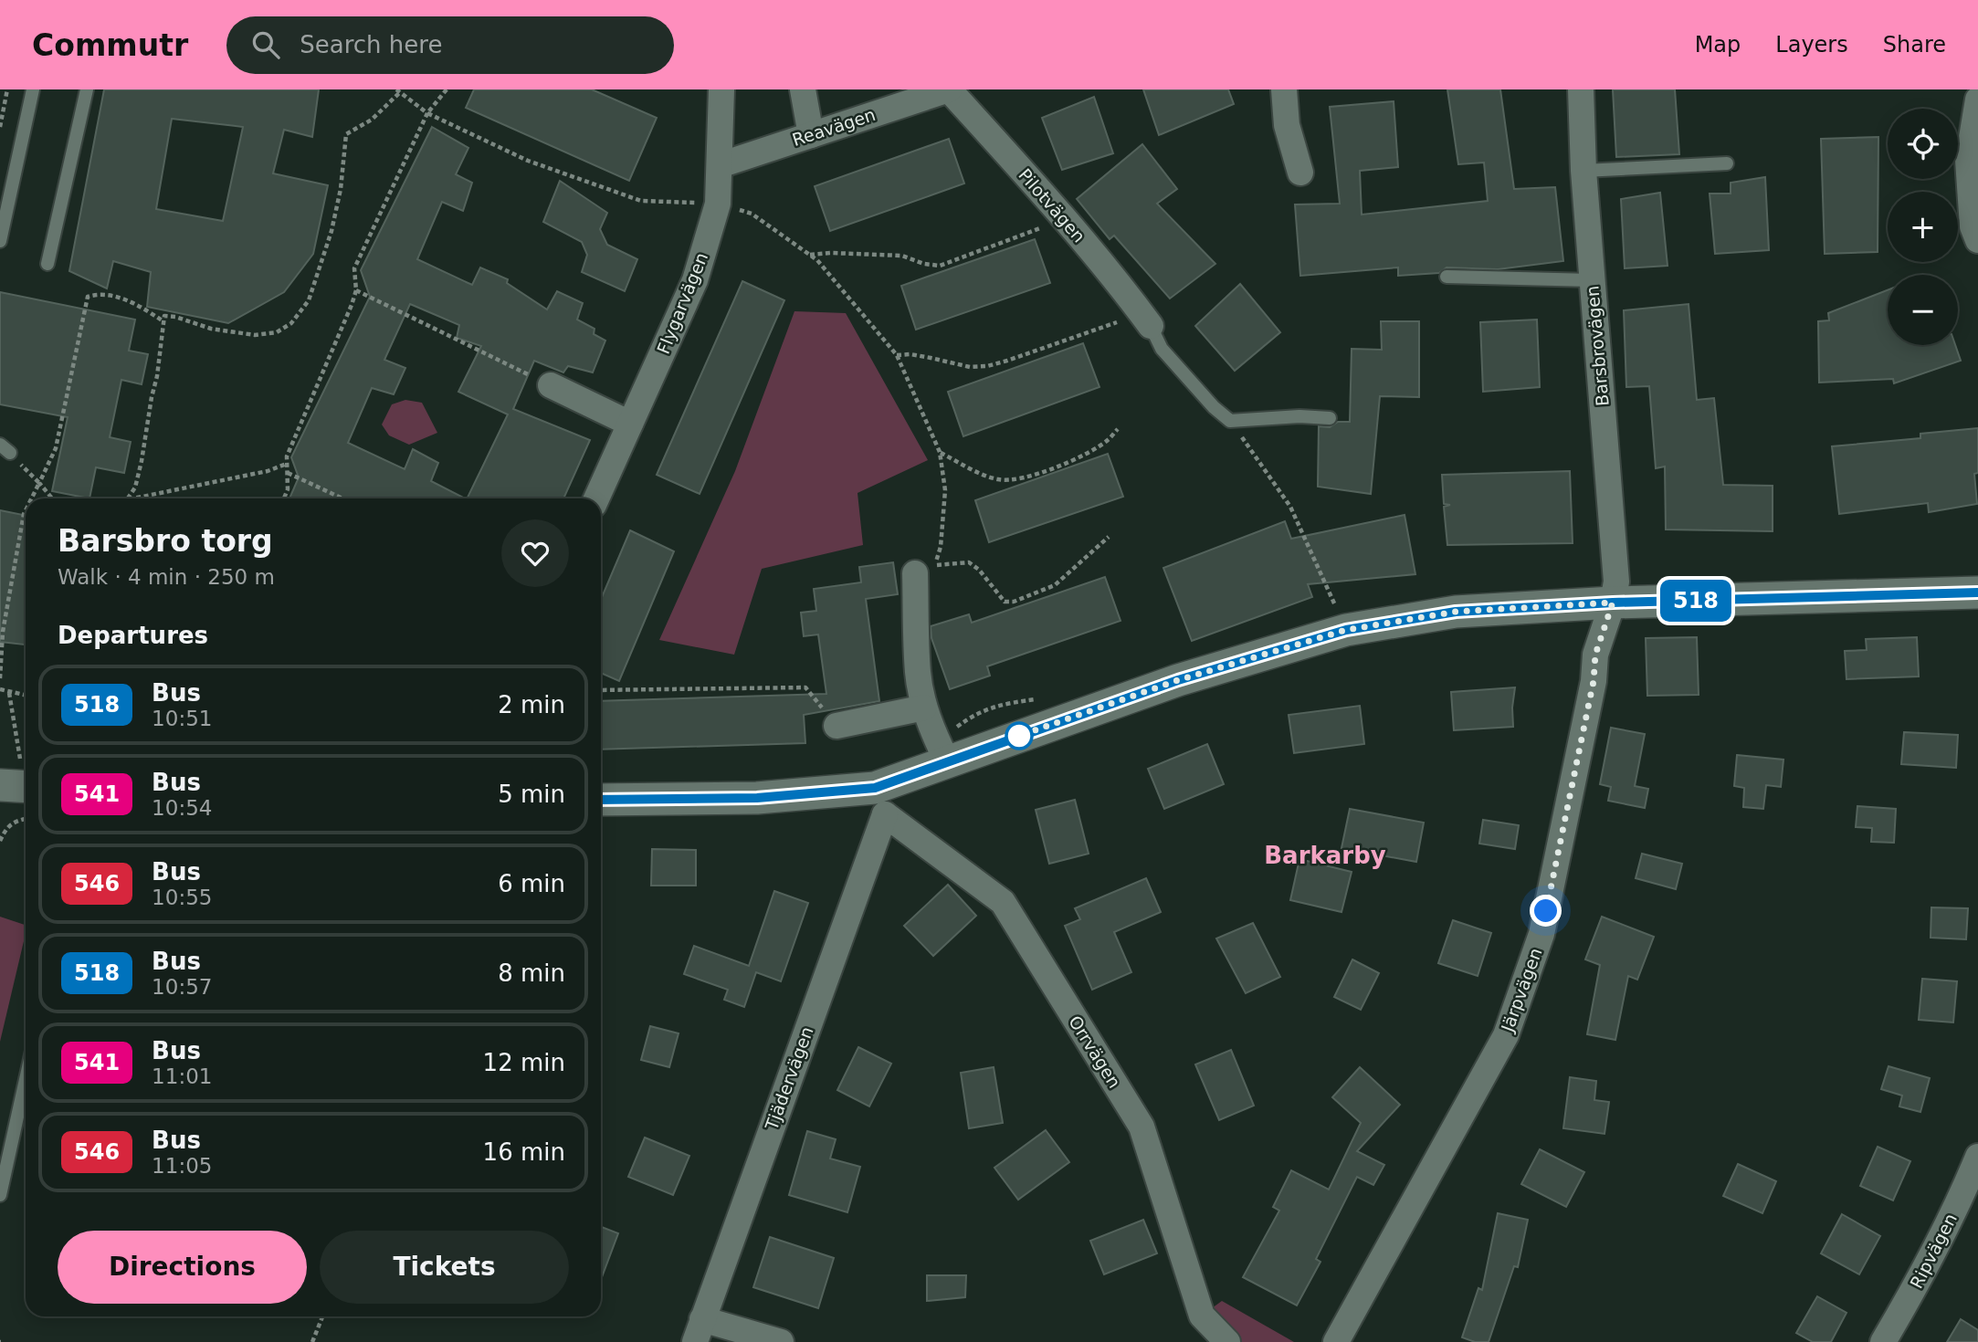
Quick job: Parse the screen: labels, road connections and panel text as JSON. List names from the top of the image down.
{
  "streets": {
    "street": [
      "Reavägen",
      "Pilotvägen",
      "Flygarvägen",
      "Barsbrovägen",
      "Järpvägen",
      "Orrvägen",
      "Tjädervägen",
      "Ripvägen"
    ]
  },
  "crossings": [
    ["Reavägen", "Pilotvägen"],
    ["Reavägen", "Flygarvägen"],
    ["Barsbrovägen", "Järpvägen"],
    ["Orrvägen", "Tjädervägen"]
  ],
  "districts": ["Barkarby"],
  "lines": ["bus line 518"],
  "page": {
    "header": "Commutr",
    "search": "Search here",
    "nav": ["Map", "Layers", "Share"],
    "on_map": "518",
    "map_buttons": ["+", "−"],
    "heading": [
      ["Barsbro torg", "Walk · 4 min · 250 m"],
      "Departures"
    ],
    "list": [
      {
        "mark": "518",
        "name": "Bus",
        "note": "10:51",
        "value": "2 min"
      },
      {
        "mark": "541",
        "name": "Bus",
        "note": "10:54",
        "value": "5 min"
      },
      {
        "mark": "546",
        "name": "Bus",
        "note": "10:55",
        "value": "6 min"
      },
      {
        "mark": "518",
        "name": "Bus",
        "note": "10:57",
        "value": "8 min"
      },
      {
        "mark": "541",
        "name": "Bus",
        "note": "11:01",
        "value": "12 min"
      },
      {
        "mark": "546",
        "name": "Bus",
        "note": "11:05",
        "value": "16 min"
      }
    ],
    "buttons": ["Directions", "Tickets"]
  }
}
